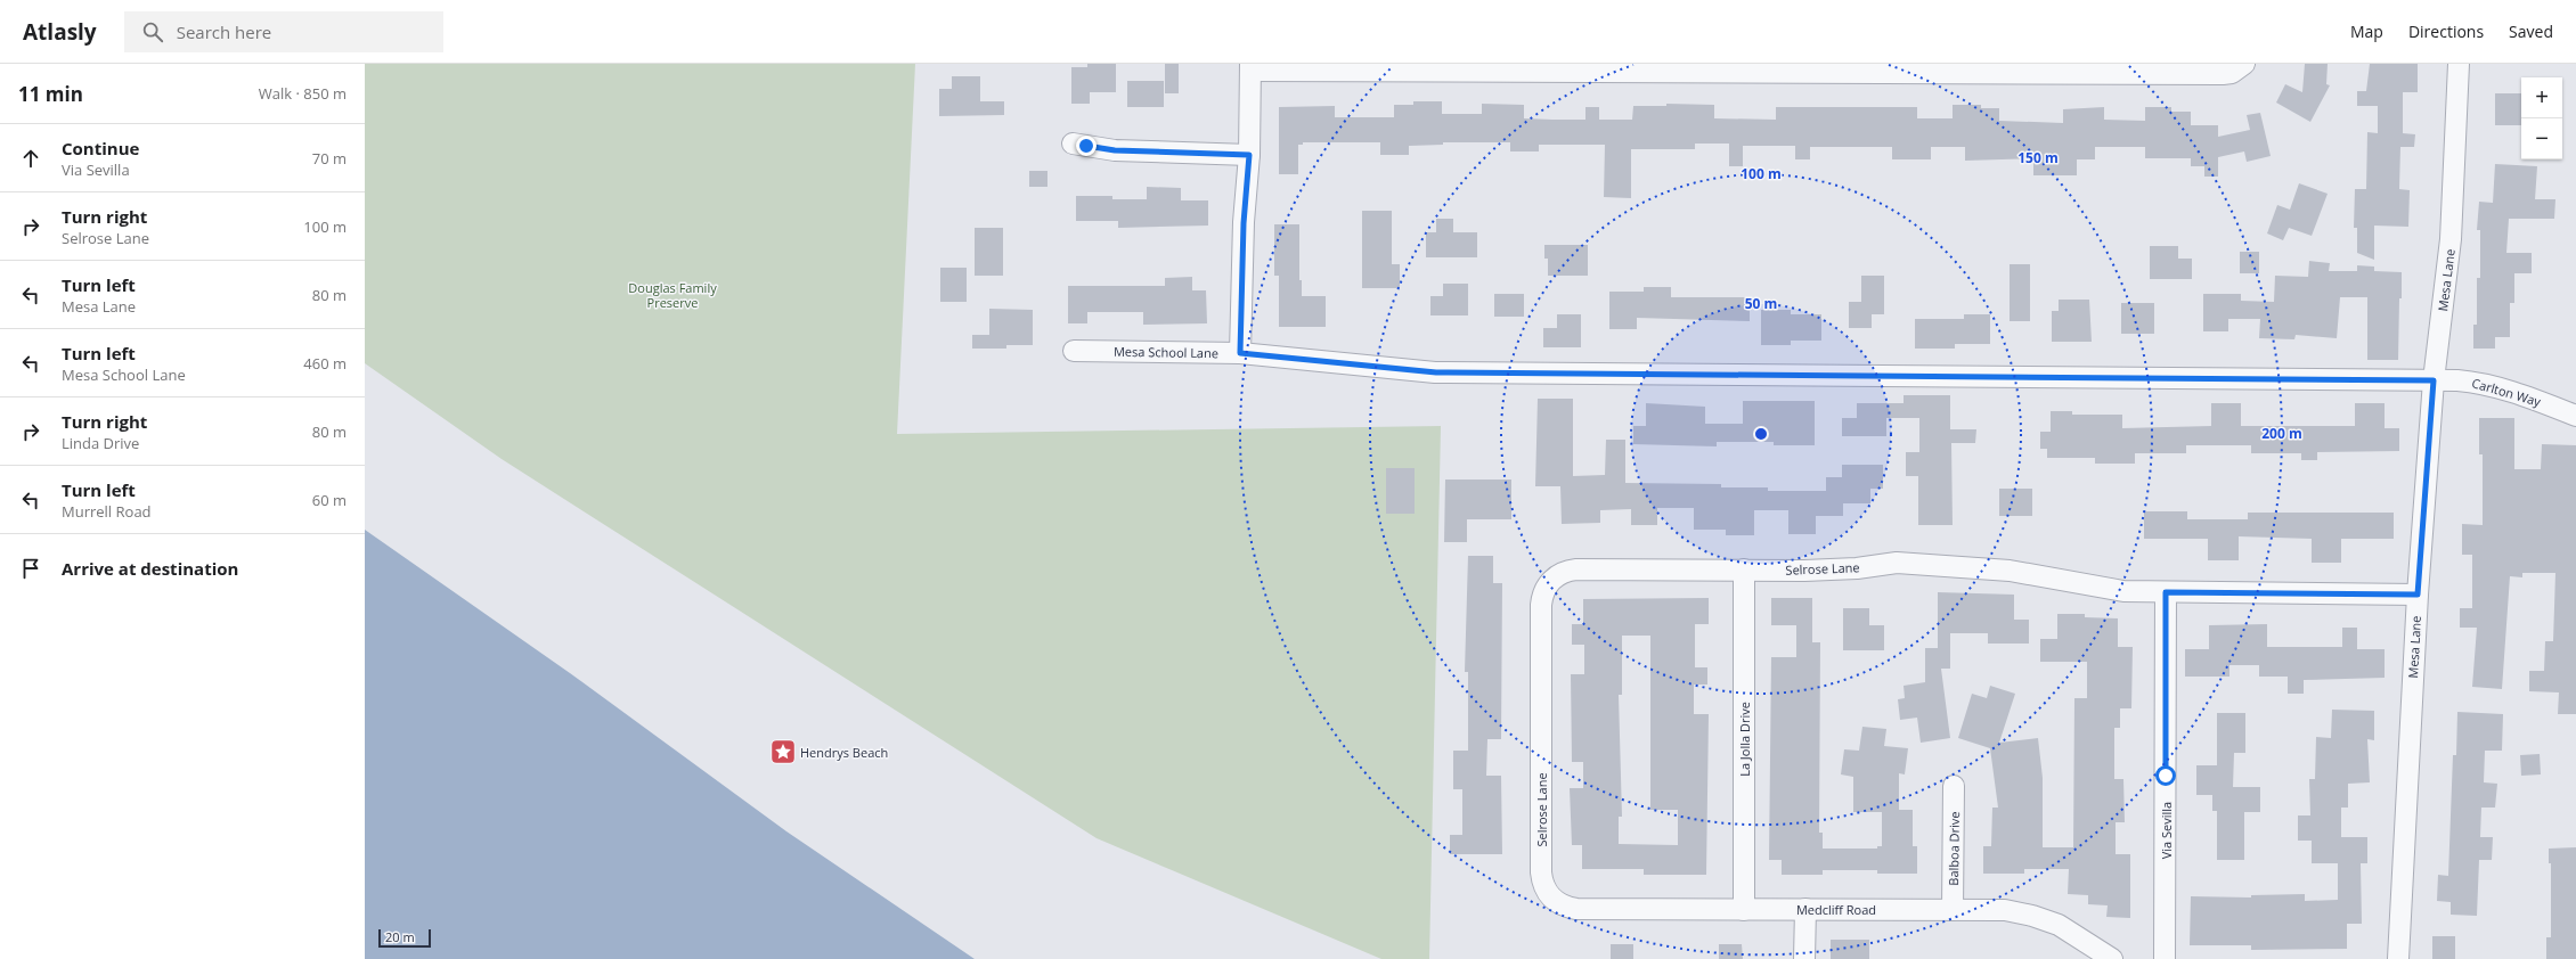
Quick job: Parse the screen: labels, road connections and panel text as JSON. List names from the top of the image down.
{
  "streets": {
    "street": [
      "Mesa Lane",
      "Mesa School Lane",
      "Carlton Way",
      "Selrose Lane",
      "La Jolla Drive",
      "Via Sevilla",
      "Balboa Drive",
      "Medcliff Road"
    ]
  },
  "crossings": [
    ["Mesa Lane", "Mesa School Lane"],
    ["Mesa Lane", "Carlton Way"],
    ["Mesa Lane", "Selrose Lane"],
    ["Mesa School Lane", "Carlton Way"],
    ["Selrose Lane", "La Jolla Drive"],
    ["Selrose Lane", "Via Sevilla"],
    ["Selrose Lane", "Medcliff Road"],
    ["La Jolla Drive", "Medcliff Road"],
    ["Balboa Drive", "Medcliff Road"]
  ],
  "parks": ["Douglas Family Preserve"],
  "places": {
    "place": ["Hendrys Beach"]
  },
  "scale_bar": "20 m",
  "page": {
    "header": "Atlasly",
    "search": "Search here",
    "nav": ["Map", "Directions", "Saved"],
    "heading": ["11 min", "Walk · 850 m"],
    "map_buttons": ["+", "−"],
    "list": [
      ["Continue", "Via Sevilla", "70 m"],
      ["Turn right", "Selrose Lane", "100 m"],
      ["Turn left", "Mesa Lane", "80 m"],
      ["Turn left", "Mesa School Lane", "460 m"],
      ["Turn right", "Linda Drive", "80 m"],
      ["Turn left", "Murrell Road", "60 m"],
      "Arrive at destination"
    ],
    "scale": "20 m"
  },
  "rings": [
    "150 m",
    "100 m",
    "50 m",
    "200 m"
  ]
}
